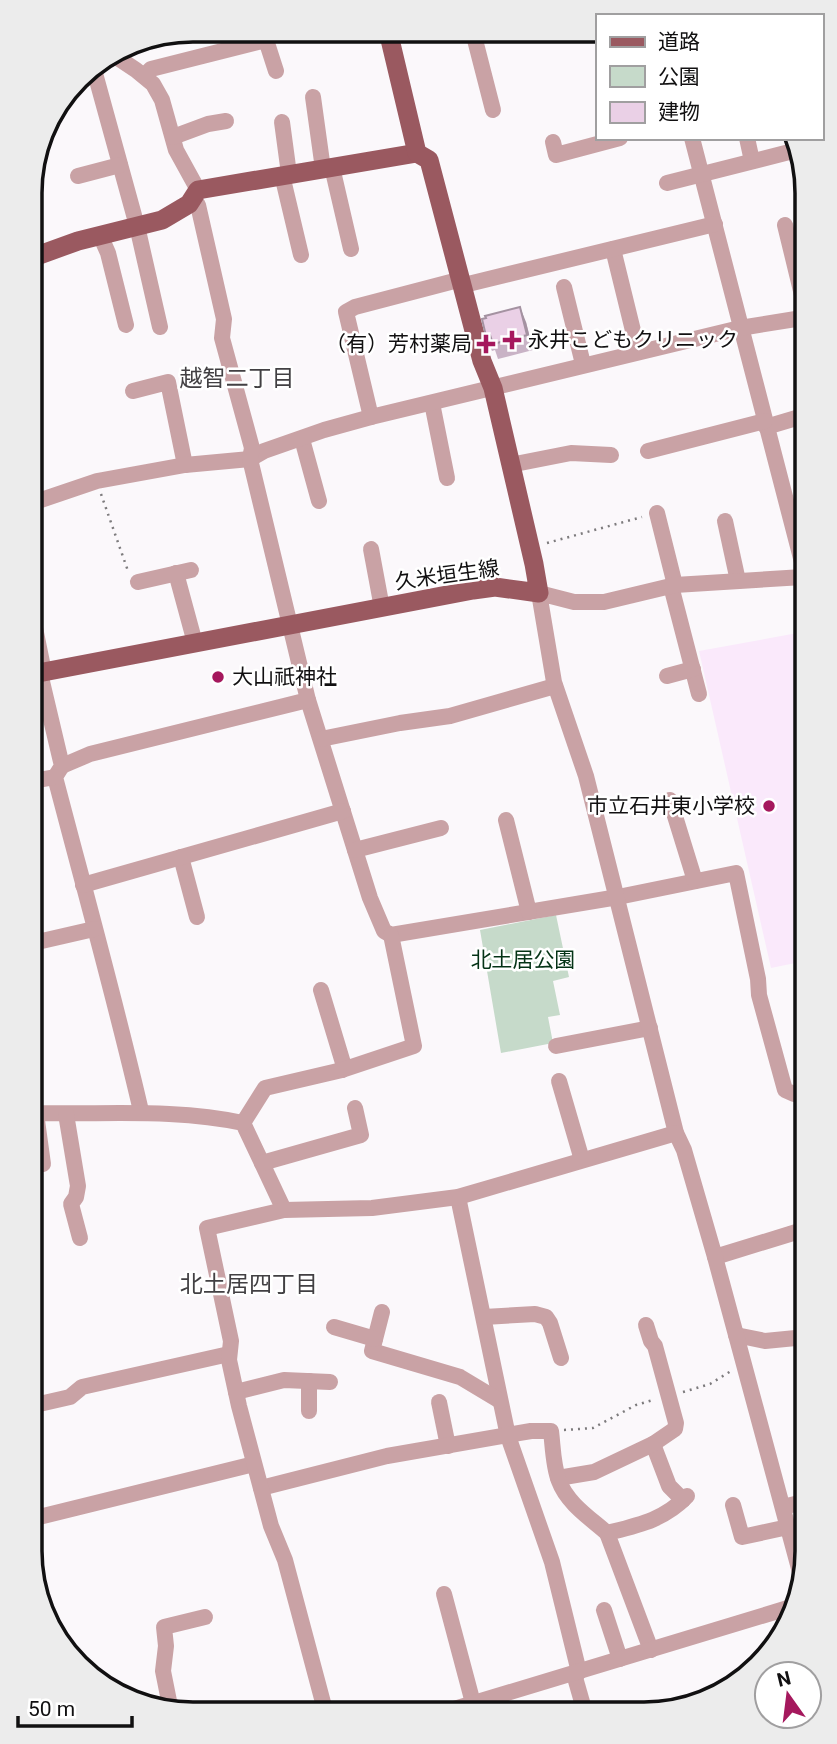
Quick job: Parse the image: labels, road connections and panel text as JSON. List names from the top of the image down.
{
  "streets": {
    "main road": ["久米垣生線"]
  },
  "districts": ["越智二丁目", "北土居四丁目"],
  "parks": ["北土居公園"],
  "places": {
    "health": ["永井こどもクリニック", "（有）芳村薬局"],
    "other": ["大山祇神社", "市立石井東小学校"]
  },
  "legend": ["道路", "公園", "建物"],
  "scale_bar": "50 m",
  "north": "top"
}
